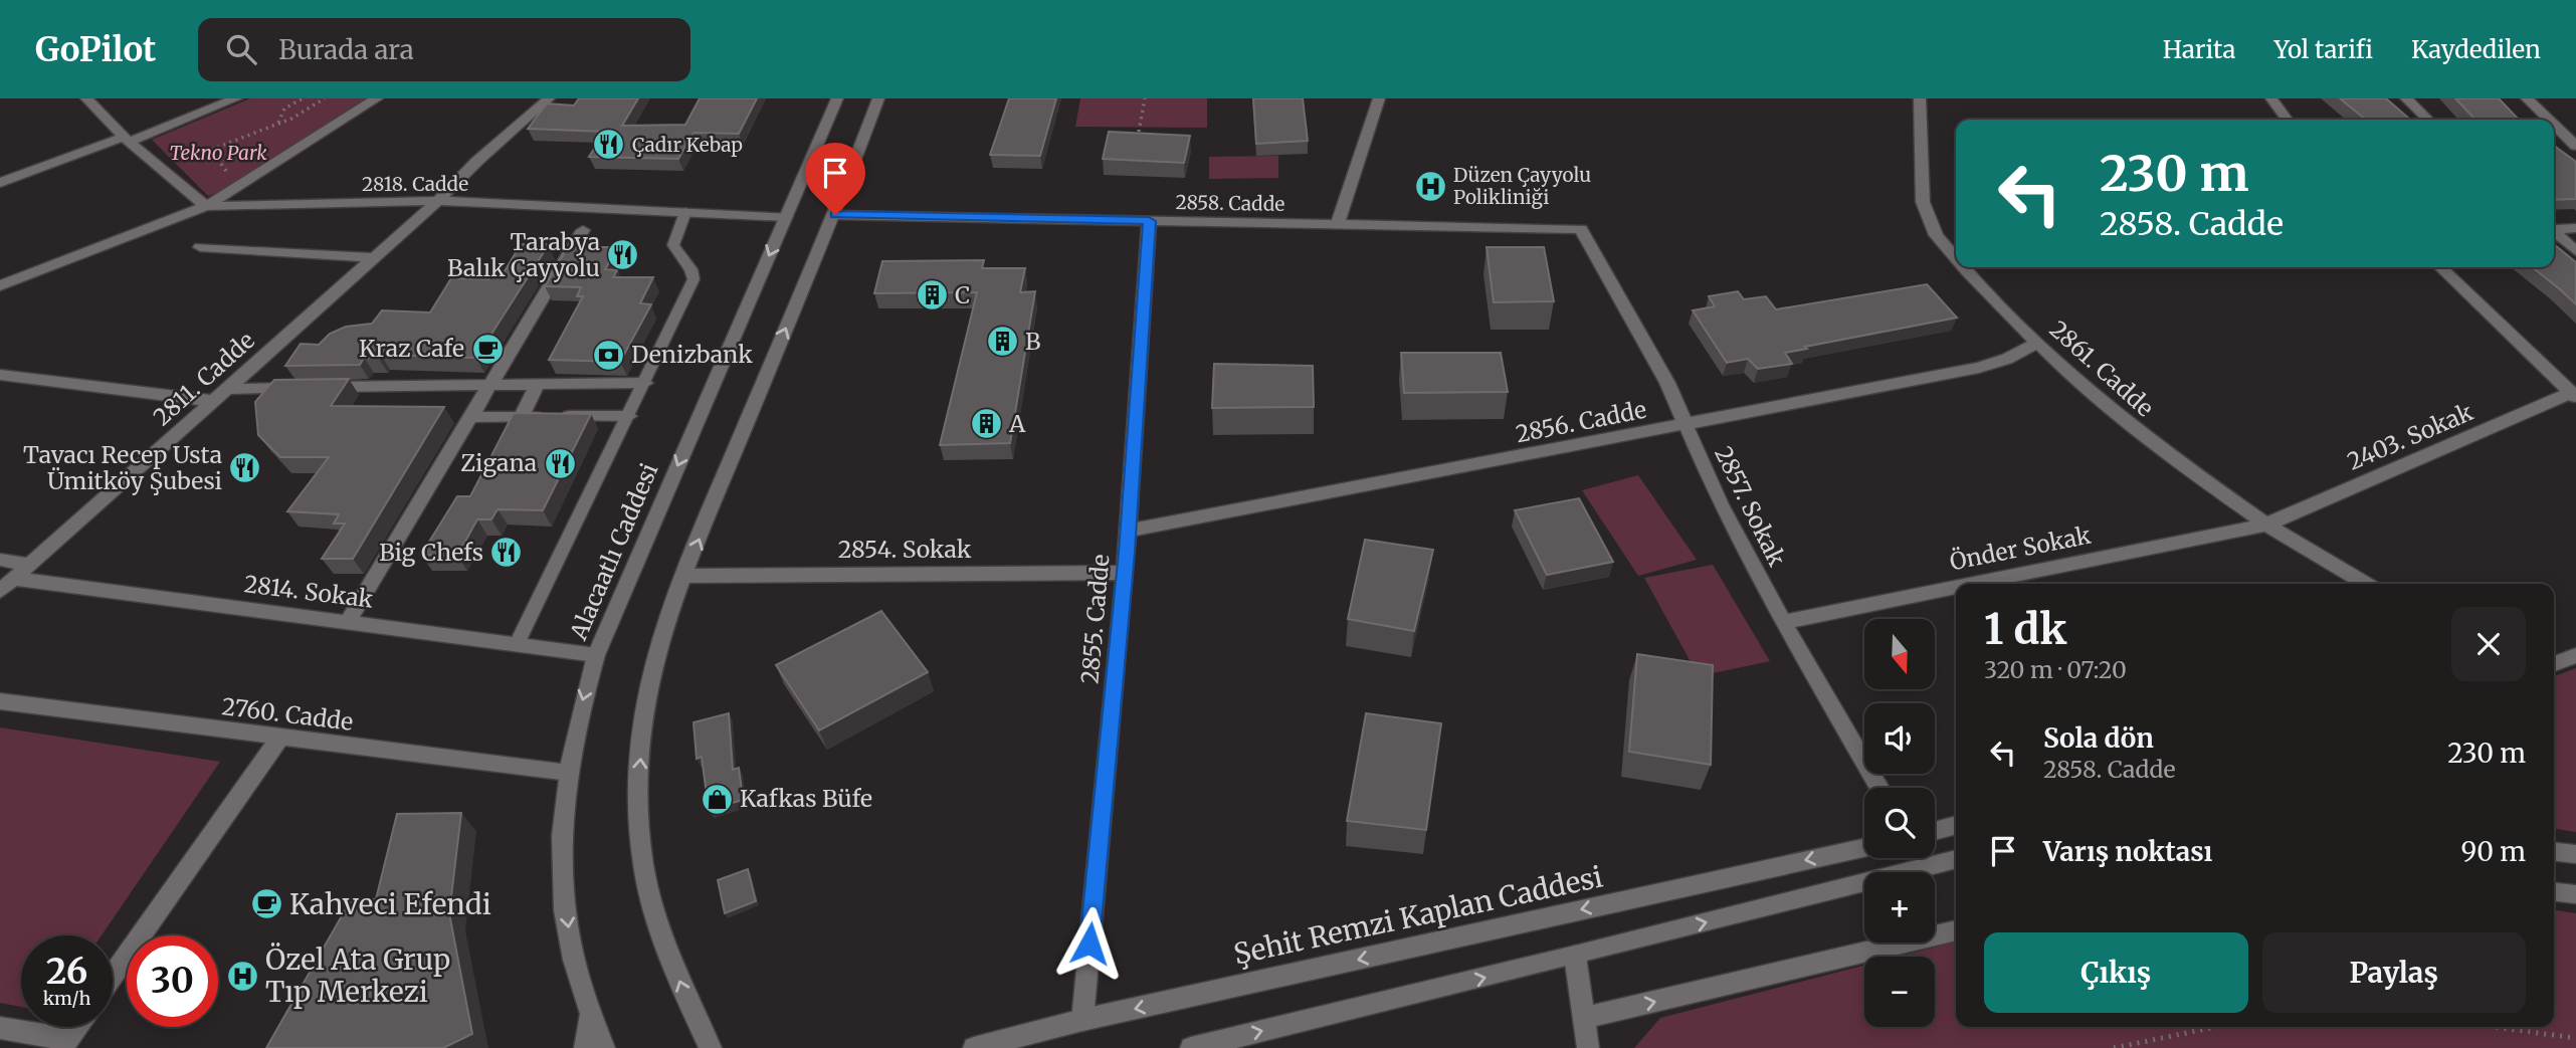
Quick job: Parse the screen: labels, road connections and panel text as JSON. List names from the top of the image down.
{
  "streets": {
    "street": [
      "2818. Cadde",
      "2858. Cadde",
      "2861. Cadde",
      "2811. Cadde",
      "2856. Cadde",
      "2403. Sokak",
      "2857. Sokak",
      "Önder Sokak",
      "2854. Sokak",
      "Alacaatlı Caddesi",
      "2814. Sokak",
      "2855. Cadde",
      "2760. Cadde",
      "Şehit Remzi Kaplan Caddesi"
    ]
  },
  "crossings": [
    ["2818. Cadde", "2811. Cadde"],
    ["2818. Cadde", "Alacaatlı Caddesi"],
    ["2858. Cadde", "2857. Sokak"],
    ["2858. Cadde", "2855. Cadde"],
    ["2861. Cadde", "2856. Cadde"],
    ["2861. Cadde", "2403. Sokak"],
    ["2861. Cadde", "Önder Sokak"],
    ["2811. Cadde", "2814. Sokak"],
    ["2856. Cadde", "2857. Sokak"],
    ["2856. Cadde", "2855. Cadde"],
    ["2403. Sokak", "Önder Sokak"],
    ["2857. Sokak", "Önder Sokak"],
    ["2854. Sokak", "2855. Cadde"],
    ["Alacaatlı Caddesi", "2814. Sokak"],
    ["Alacaatlı Caddesi", "2760. Cadde"],
    ["2855. Cadde", "Şehit Remzi Kaplan Caddesi"]
  ],
  "parks": ["Tekno Park"],
  "places": {
    "restaurant": [
      "Çadır Kebap",
      "Tarabya Balık Çayyolu",
      "Zigana",
      "Tavacı Recep Usta Ümitköy Şubesi",
      "Big Chefs"
    ],
    "hospital": ["Düzen Çayyolu Polikliniği", "Özel Ata Grup Tıp Merkezi"],
    "building": ["C", "B", "A"],
    "cafe": ["Kraz Cafe", "Kahveci Efendi"],
    "bank": ["Denizbank"],
    "shop": ["Kafkas Büfe"]
  },
  "north": "bottom",
  "page": {
    "header": "GoPilot",
    "search": "Burada ara",
    "nav": ["Harita", "Yol tarifi", "Kaydedilen"],
    "turn": ["230 m", "2858. Cadde"],
    "heading": ["1 dk", "320 m · 07:20"],
    "map_buttons": ["+", "−"],
    "list": [
      {
        "name": "Sola dön",
        "note": "2858. Cadde",
        "value": "230 m"
      },
      {
        "name": "Varış noktası",
        "value": "90 m"
      }
    ],
    "buttons": ["Çıkış", "Paylaş"],
    "speed": "26 km/h",
    "limit": "30"
  }
}
